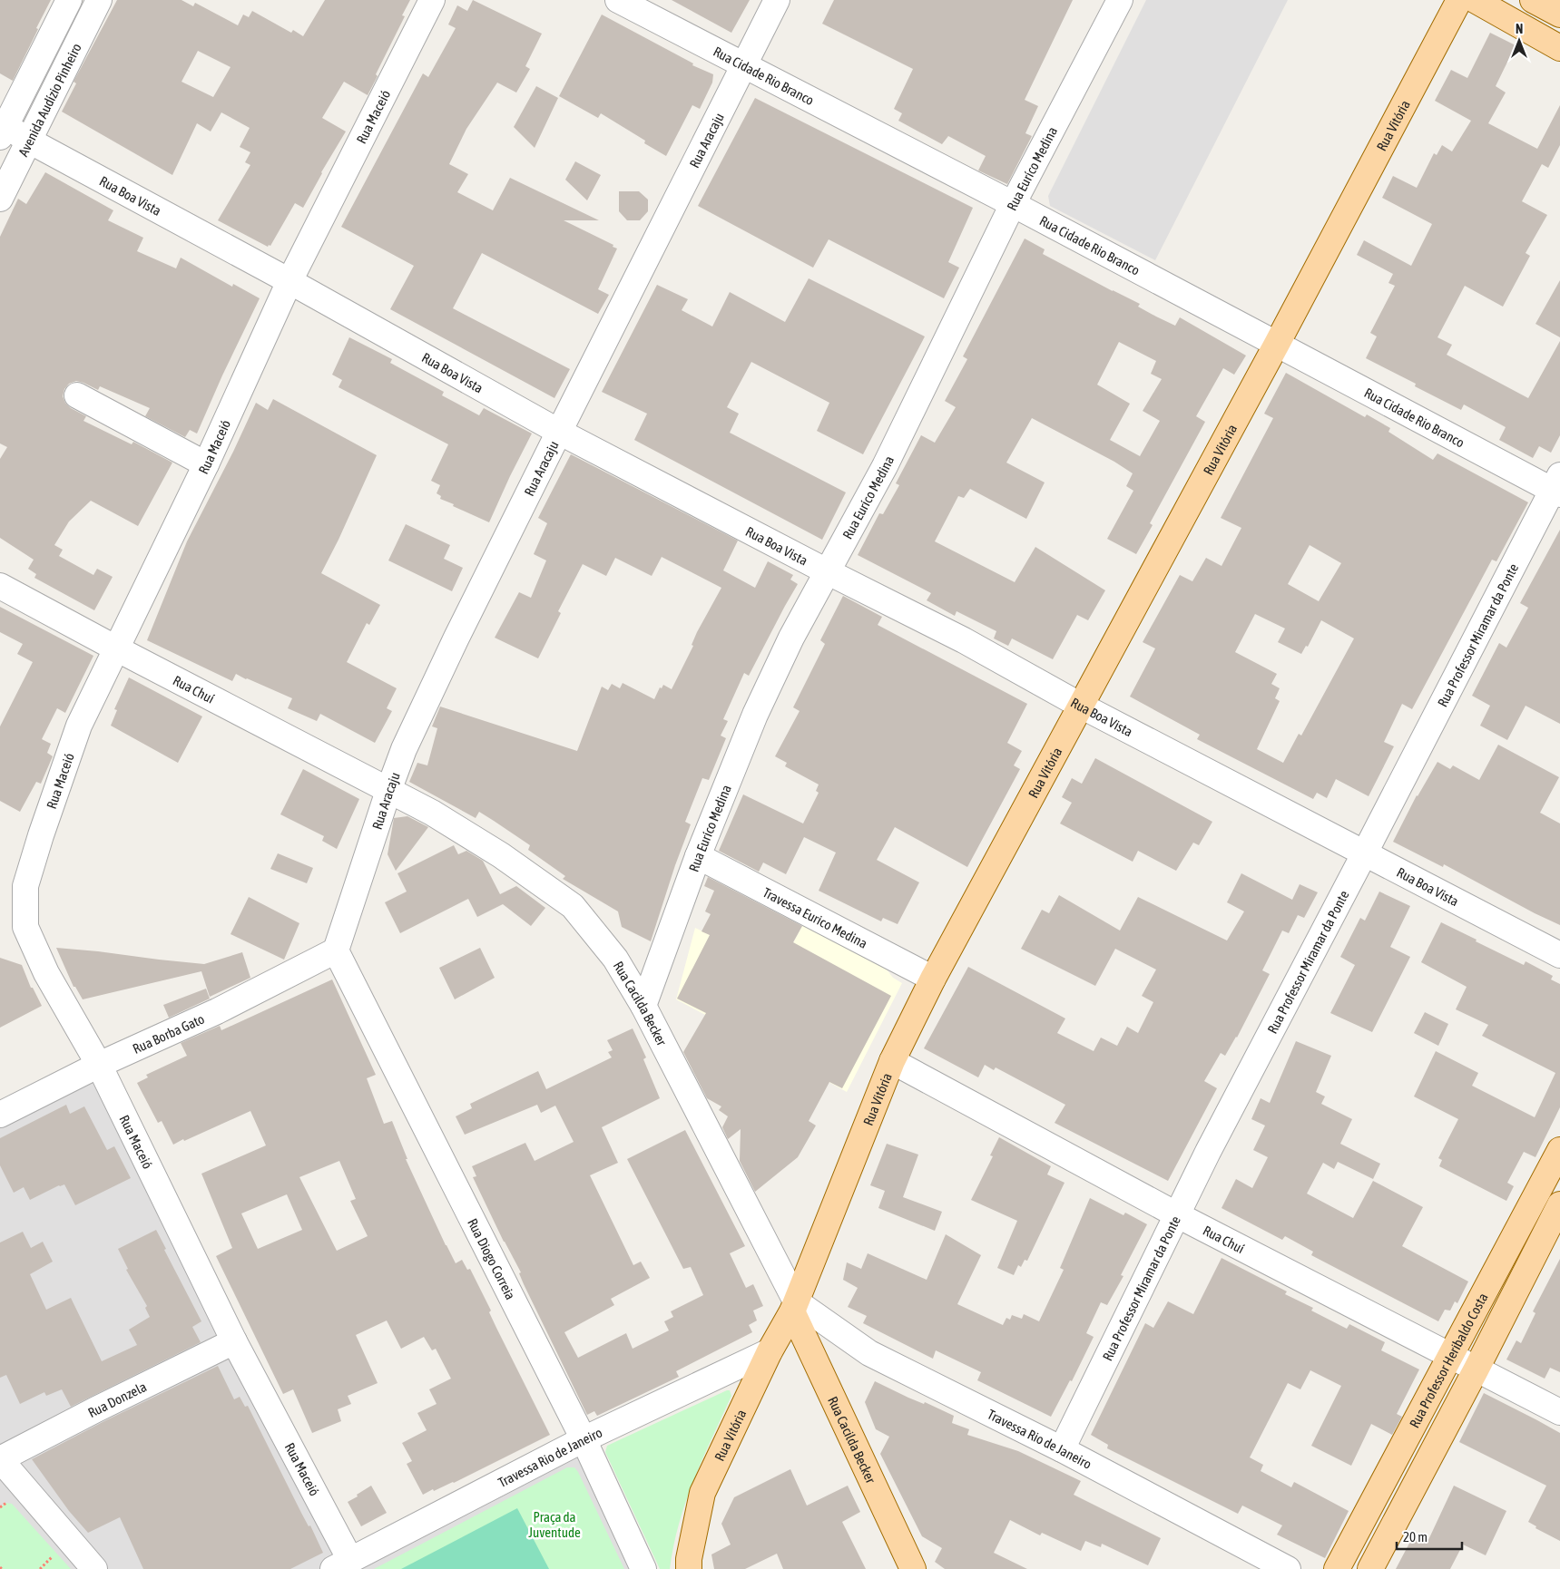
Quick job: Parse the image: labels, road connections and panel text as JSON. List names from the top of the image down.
{
  "streets": {
    "main road": ["Rua Vitória", "Rua Cacilda Becker", "Rua Professor Heribaldo Costa"],
    "street": [
      "Rua Cidade Rio Branco",
      "Avenida Audízio Pinheiro",
      "Rua Maceió",
      "Rua Aracaju",
      "Rua Euríco Medina",
      "Rua Boa Vista",
      "Rua Professor Miramar da Ponte",
      "Rua Chuí",
      "Travessa Eurico Medina",
      "Rua Borba Gato",
      "Rua Diogo Correia",
      "Rua Donzela",
      "Travessa Rio de Janeiro"
    ]
  },
  "crossings": [
    ["Rua Cidade Rio Branco", "Rua Vitória"],
    ["Rua Cidade Rio Branco", "Rua Aracaju"],
    ["Rua Cidade Rio Branco", "Rua Euríco Medina"],
    ["Rua Cidade Rio Branco", "Rua Professor Miramar da Ponte"],
    ["Avenida Audízio Pinheiro", "Rua Boa Vista"],
    ["Rua Maceió", "Rua Boa Vista"],
    ["Rua Maceió", "Rua Chuí"],
    ["Rua Maceió", "Rua Borba Gato"],
    ["Rua Maceió", "Rua Donzela"],
    ["Rua Maceió", "Travessa Rio de Janeiro"],
    ["Rua Vitória", "Rua Boa Vista"],
    ["Rua Vitória", "Rua Chuí"],
    ["Rua Vitória", "Travessa Eurico Medina"],
    ["Rua Vitória", "Rua Cacilda Becker"],
    ["Rua Vitória", "Travessa Rio de Janeiro"],
    ["Rua Aracaju", "Rua Boa Vista"],
    ["Rua Aracaju", "Rua Chuí"],
    ["Rua Aracaju", "Rua Cacilda Becker"],
    ["Rua Aracaju", "Rua Borba Gato"],
    ["Rua Aracaju", "Rua Diogo Correia"],
    ["Rua Euríco Medina", "Rua Boa Vista"],
    ["Rua Euríco Medina", "Travessa Eurico Medina"],
    ["Rua Euríco Medina", "Rua Cacilda Becker"],
    ["Rua Boa Vista", "Rua Professor Miramar da Ponte"],
    ["Rua Professor Miramar da Ponte", "Rua Chuí"],
    ["Rua Professor Miramar da Ponte", "Travessa Rio de Janeiro"],
    ["Rua Chuí", "Rua Cacilda Becker"],
    ["Rua Chuí", "Rua Professor Heribaldo Costa"],
    ["Rua Cacilda Becker", "Travessa Rio de Janeiro"],
    ["Rua Borba Gato", "Rua Diogo Correia"],
    ["Rua Diogo Correia", "Travessa Rio de Janeiro"]
  ],
  "parks": ["Praça da Juventude"],
  "scale_bar": "20 m",
  "north": "top"
}
